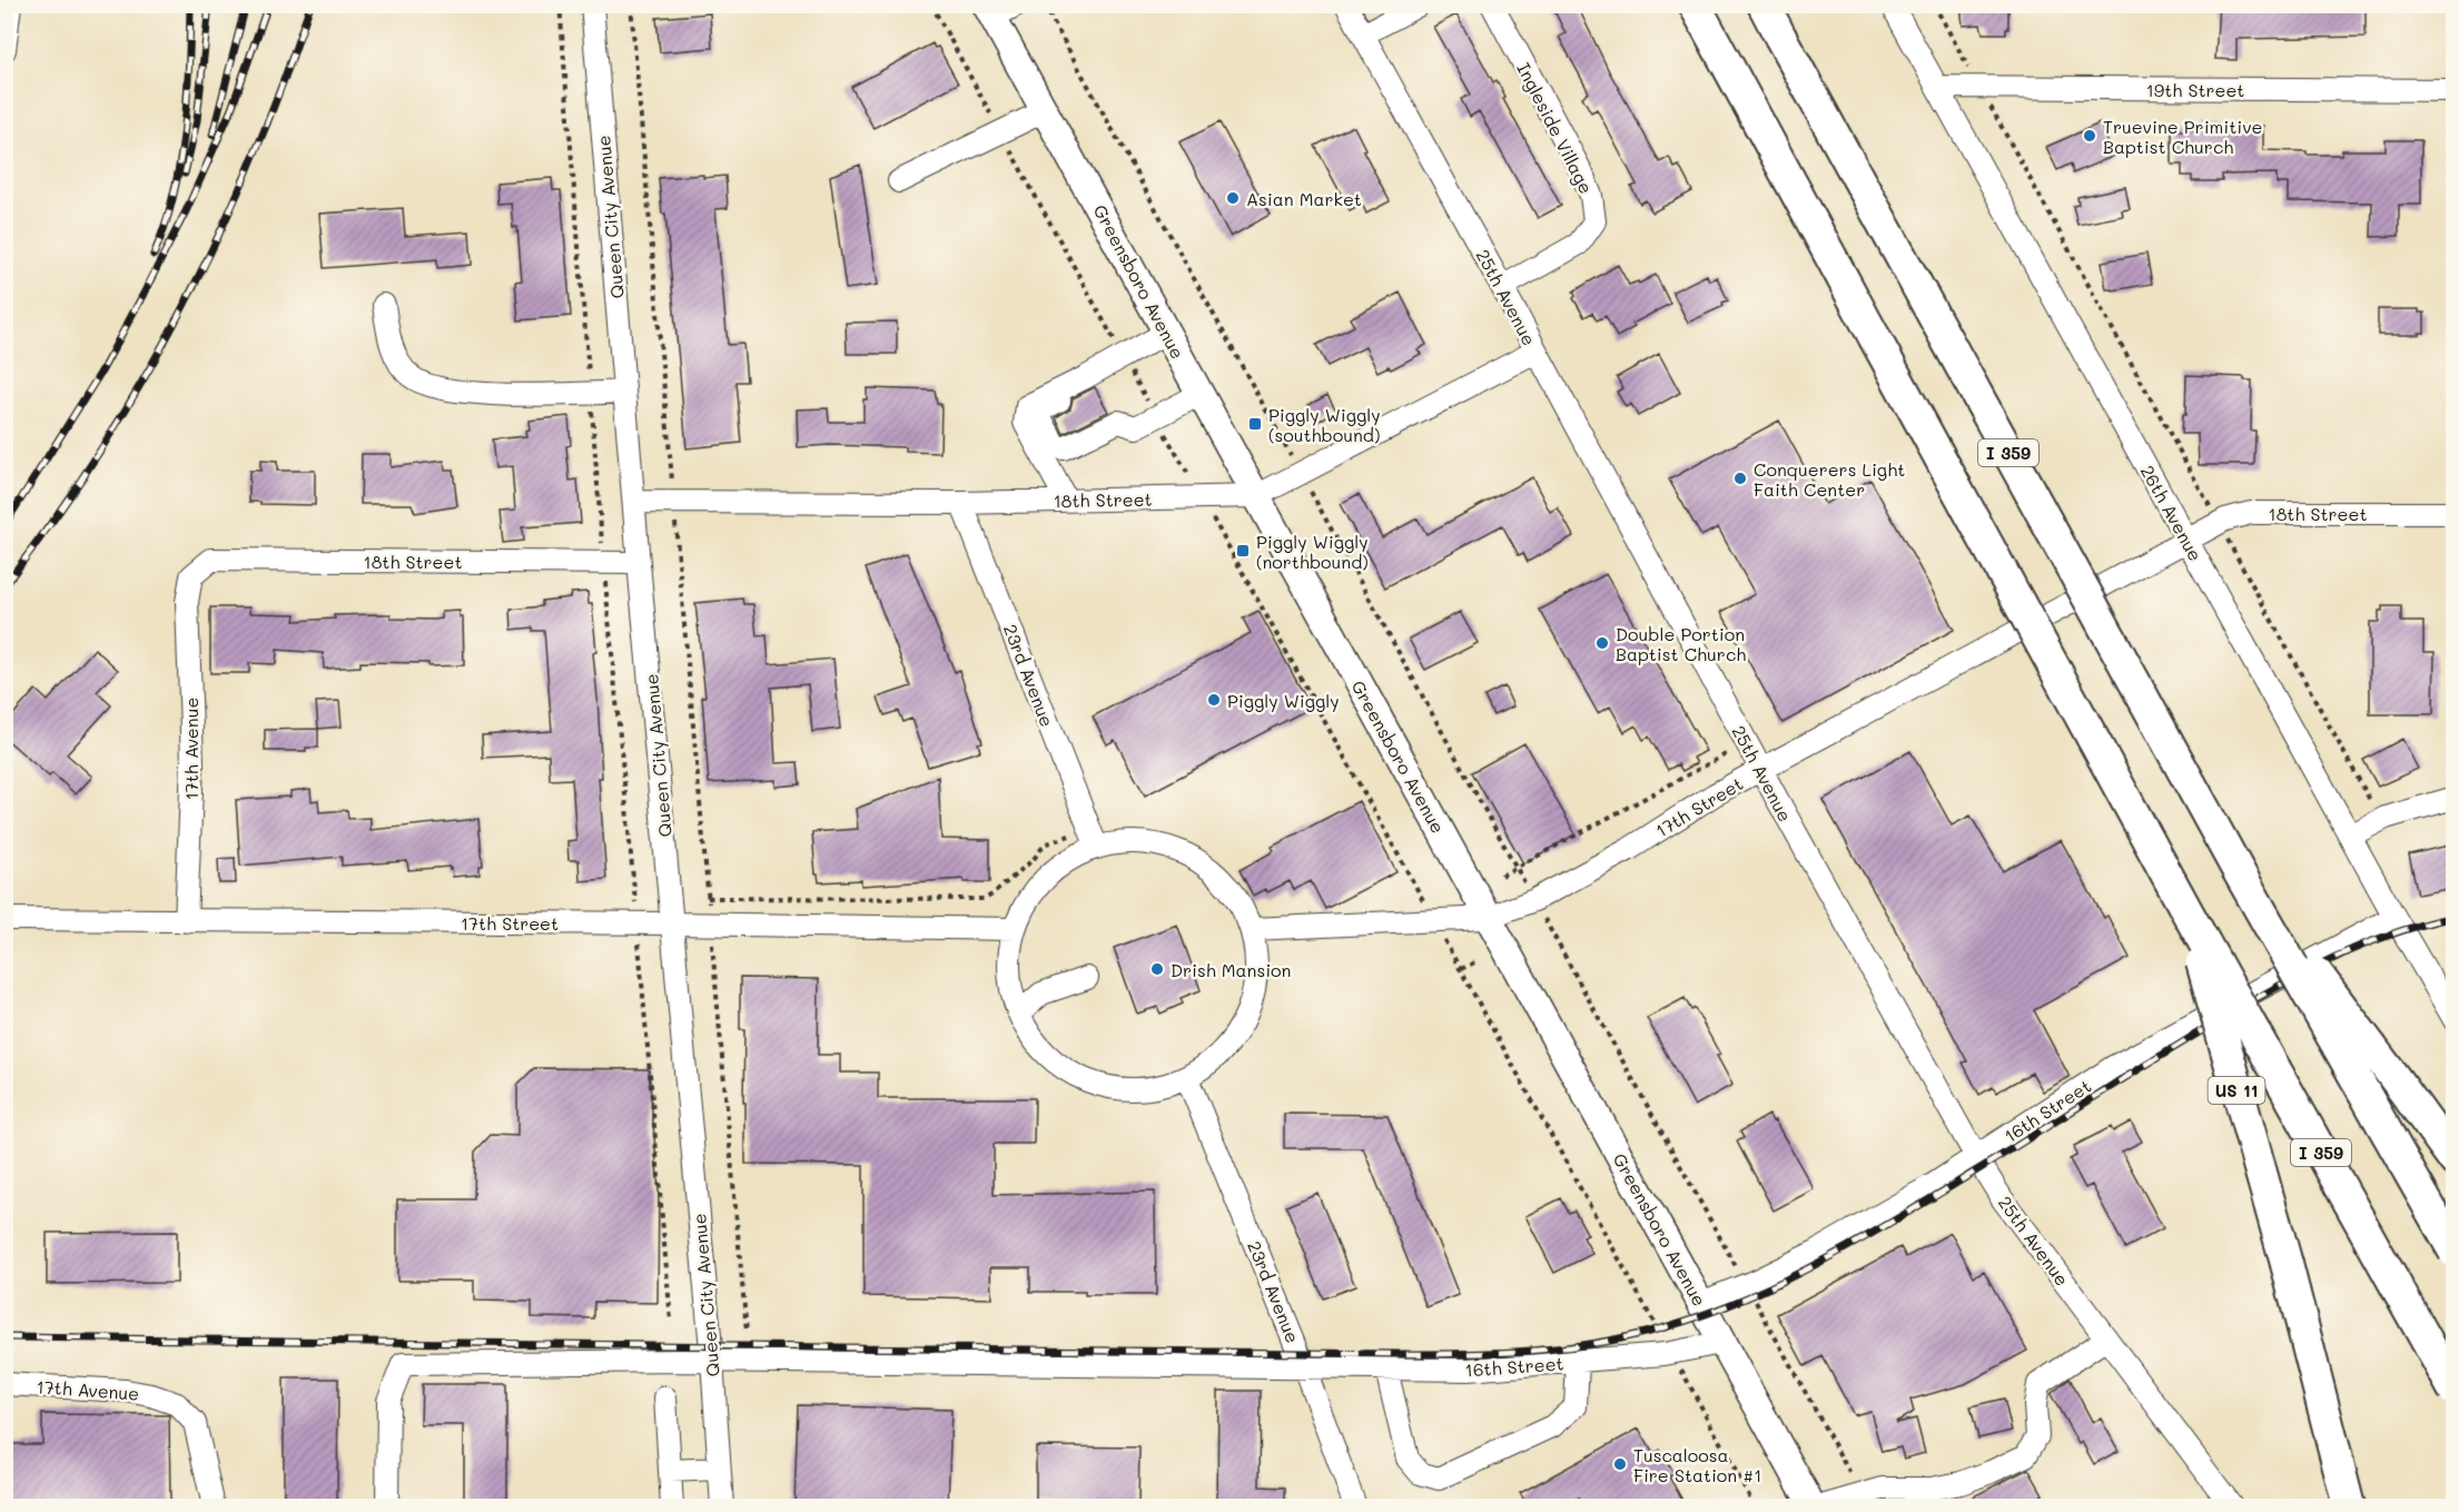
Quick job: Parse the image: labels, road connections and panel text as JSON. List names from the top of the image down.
{
  "streets": {
    "highway": ["I 359", "US 11"],
    "main road": ["Greensboro Avenue"],
    "street": [
      "19th Street",
      "Ingleside Village",
      "Queen City Avenue",
      "25th Avenue",
      "18th Street",
      "26th Avenue",
      "23rd Avenue",
      "17th Avenue",
      "17th Street",
      "16th Street"
    ]
  },
  "crossings": [
    ["19th Street", "26th Avenue"],
    ["Ingleside Village", "25th Avenue"],
    ["Queen City Avenue", "18th Street"],
    ["Queen City Avenue", "17th Street"],
    ["Queen City Avenue", "16th Street"],
    ["Greensboro Avenue", "18th Street"],
    ["Greensboro Avenue", "17th Street"],
    ["Greensboro Avenue", "16th Street"],
    ["25th Avenue", "18th Street"],
    ["25th Avenue", "17th Street"],
    ["25th Avenue", "16th Street"],
    ["I 359", "US 11"],
    ["18th Street", "26th Avenue"],
    ["18th Street", "23rd Avenue"],
    ["18th Street", "17th Avenue"],
    ["18th Street", "17th Street"],
    ["26th Avenue", "17th Street"],
    ["26th Avenue", "16th Street"],
    ["23rd Avenue", "16th Street"],
    ["17th Avenue", "17th Street"]
  ],
  "places": {
    "other": [
      "Truevine Primitive Baptist Church",
      "Asian Market",
      "Conquerers Light Faith Center",
      "Double Portion Baptist Church",
      "Piggly Wiggly",
      "Drish Mansion",
      "Tuscaloosa Fire Station #1"
    ],
    "transit": ["Piggly Wiggly (southbound)", "Piggly Wiggly (northbound)"]
  }
}
